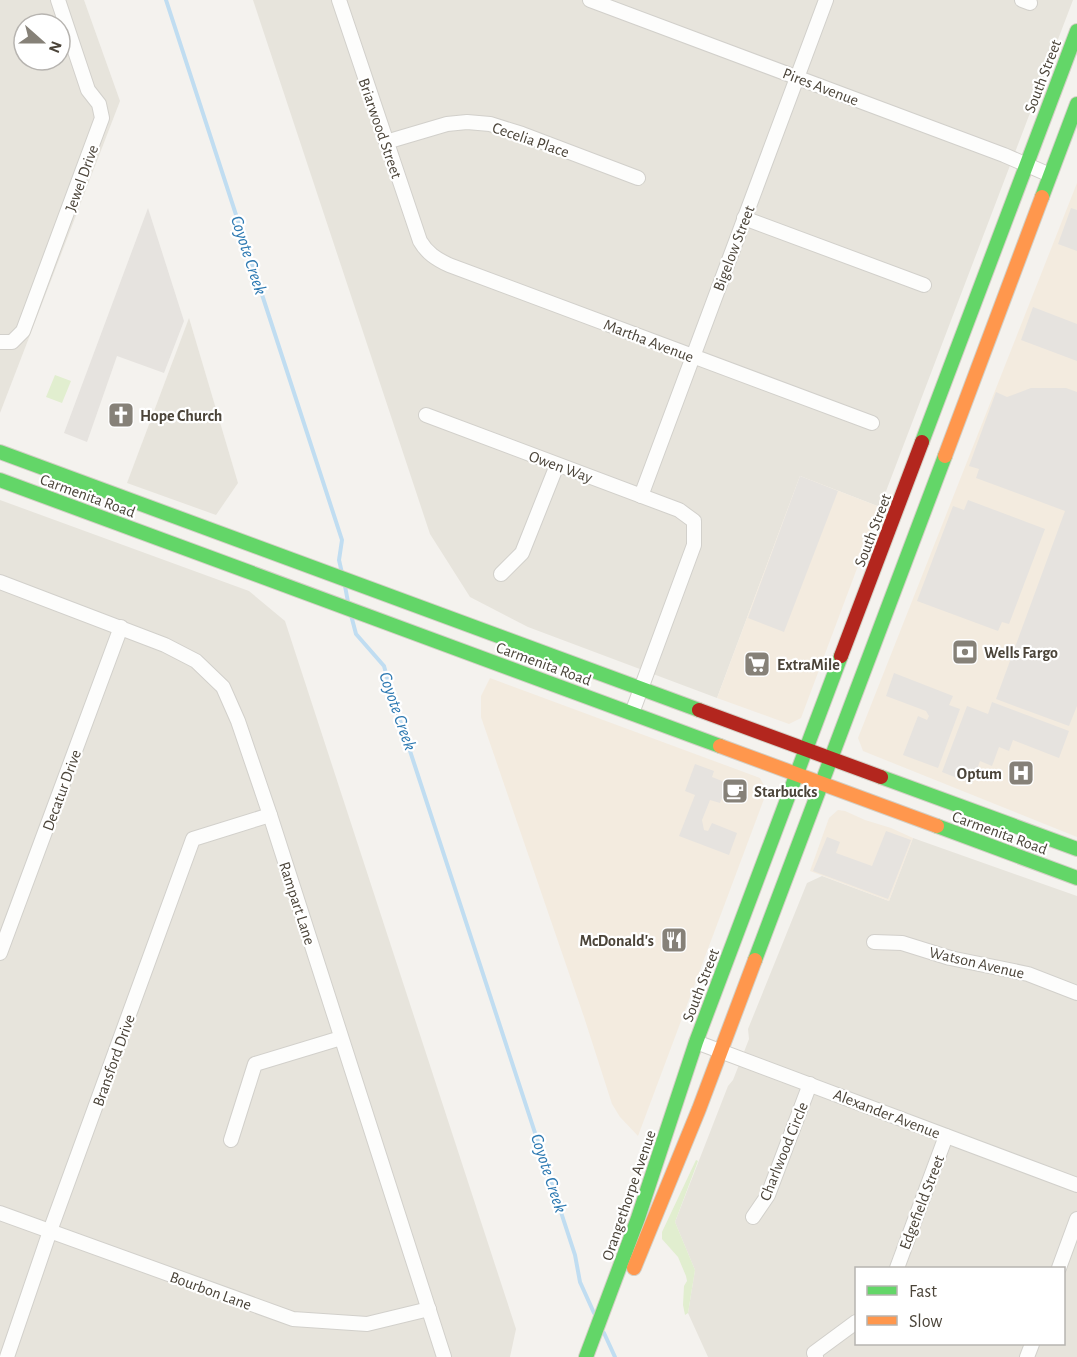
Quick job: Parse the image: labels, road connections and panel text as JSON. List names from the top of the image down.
{
  "streets": {
    "main road": ["South Street", "Carmenita Road", "Orangethorpe Avenue"],
    "street": [
      "Pires Avenue",
      "Briarwood Street",
      "Cecelia Place",
      "Jewel Drive",
      "Bigelow Street",
      "Martha Avenue",
      "Owen Way",
      "Decatur Drive",
      "Rampart Lane",
      "Watson Avenue",
      "Bransford Drive",
      "Alexander Avenue",
      "Charlwood Circle",
      "Edgefield Street",
      "Bourbon Lane"
    ]
  },
  "crossings": [
    ["South Street", "Pires Avenue"],
    ["South Street", "Carmenita Road"],
    ["South Street", "Alexander Avenue"],
    ["South Street", "Orangethorpe Avenue"],
    ["Pires Avenue", "Bigelow Street"],
    ["Briarwood Street", "Cecelia Place"],
    ["Briarwood Street", "Martha Avenue"],
    ["Bigelow Street", "Martha Avenue"],
    ["Bigelow Street", "Owen Way"],
    ["Owen Way", "Carmenita Road"],
    ["Decatur Drive", "Rampart Lane"],
    ["Rampart Lane", "Bransford Drive"],
    ["Rampart Lane", "Bourbon Lane"],
    ["Bransford Drive", "Bourbon Lane"],
    ["Alexander Avenue", "Charlwood Circle"],
    ["Alexander Avenue", "Orangethorpe Avenue"],
    ["Alexander Avenue", "Edgefield Street"]
  ],
  "water": ["Coyote Creek"],
  "places": {
    "church": ["Hope Church"],
    "bank": ["Wells Fargo"],
    "supermarket": ["ExtraMile"],
    "hospital": ["Optum"],
    "cafe": ["Starbucks"],
    "restaurant": ["McDonald's"]
  },
  "legend": ["Fast", "Slow"],
  "north": "right"
}
